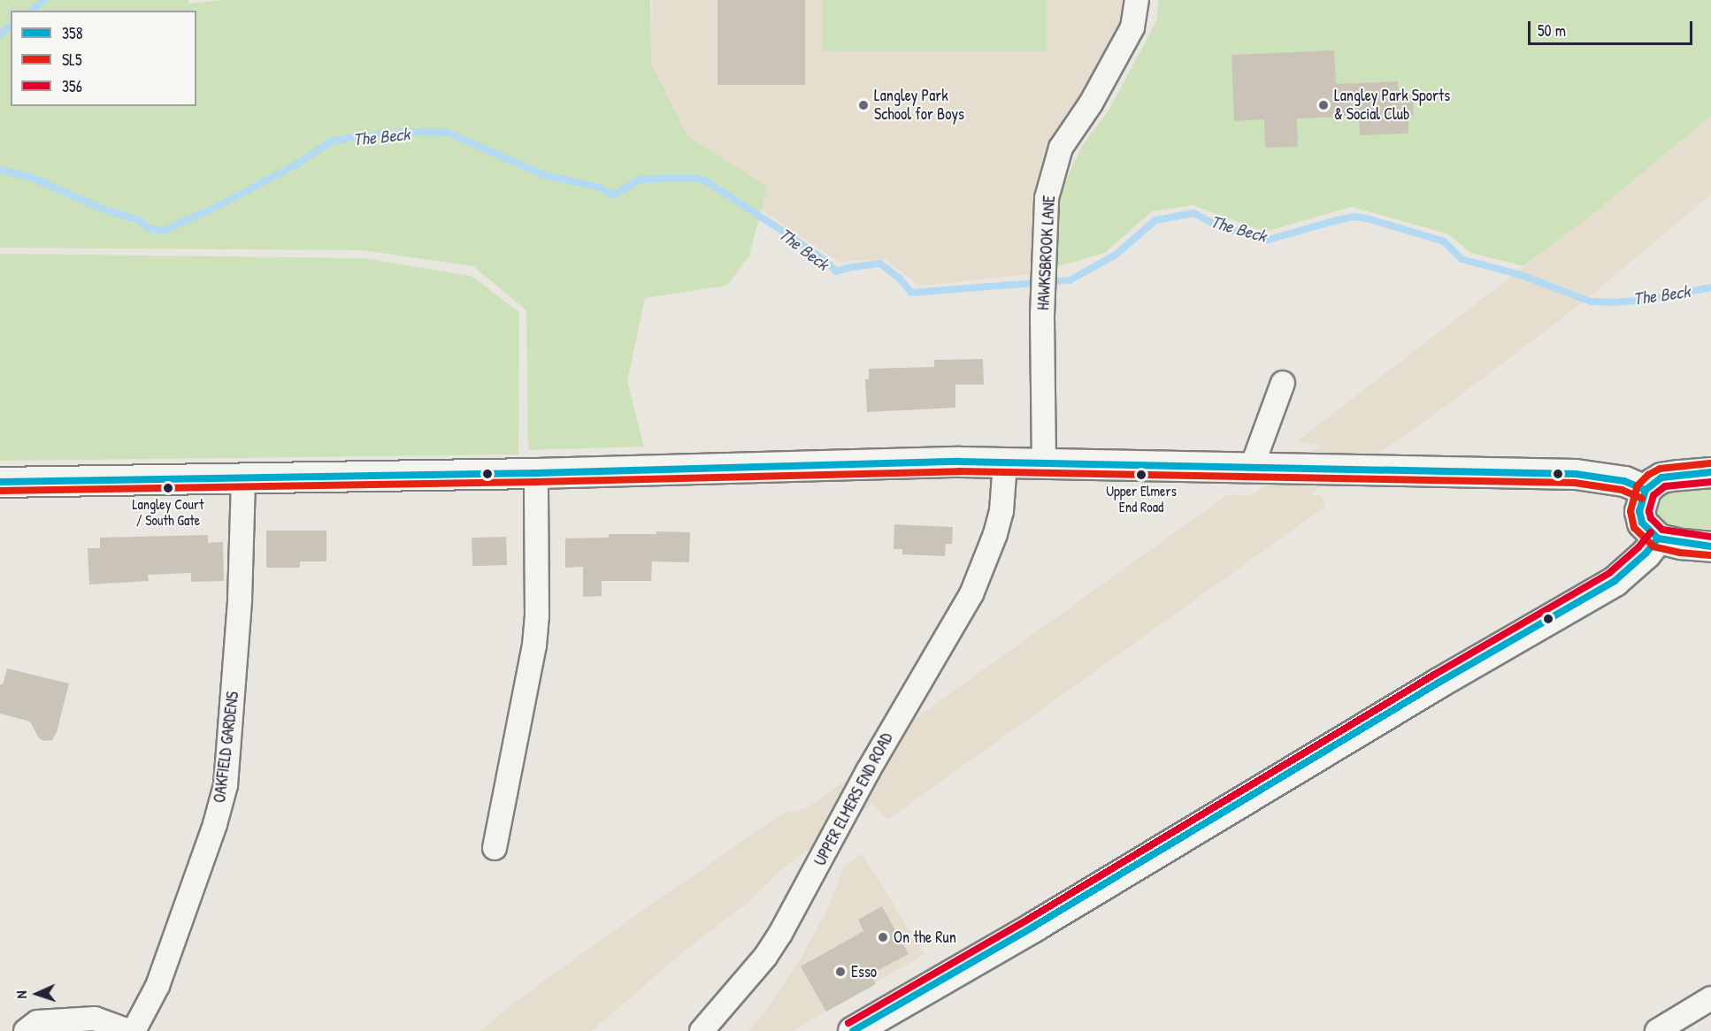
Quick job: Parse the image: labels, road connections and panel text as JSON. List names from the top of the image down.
{
  "streets": {
    "street": ["HAWKSBROOK LANE", "OAKFIELD GARDENS", "UPPER ELMERS END ROAD"]
  },
  "water": ["The Beck"],
  "places": [
    "Langley Park School for Boys",
    "Langley Park Sports & Social Club",
    "Upper Elmers End Road",
    "Langley Court / South Gate",
    "On the Run",
    "Esso"
  ],
  "lines": ["transit line 358", "transit line SL5", "transit line 356"],
  "legend": ["358", "SL5", "356"],
  "scale_bar": "50 m",
  "north": "left"
}
